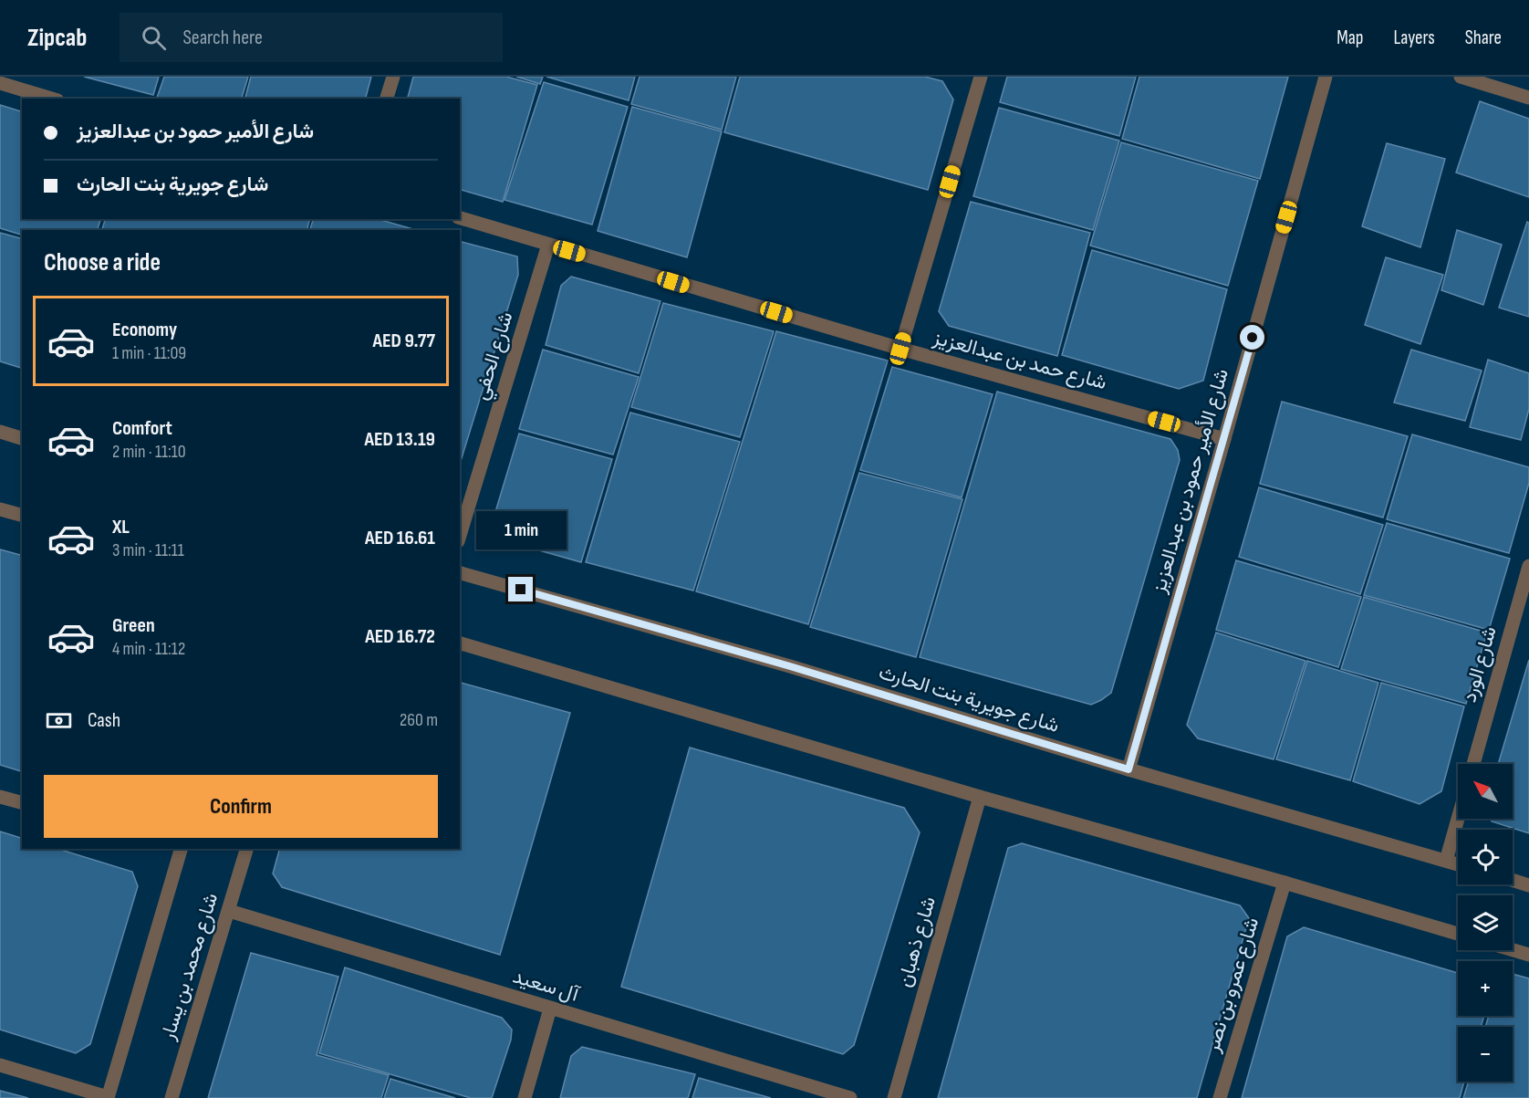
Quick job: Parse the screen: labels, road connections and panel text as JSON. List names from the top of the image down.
{
  "streets": {
    "street": [
      "شارع الحفي",
      "شارع حمد بن عبدالعزيز",
      "شارع الأمير حمود بن عبدالعزيز",
      "شارع الورد",
      "شارع جويرية بنت الحارث",
      "شارع ذهبان",
      "شارع محمد بن يسار",
      "شارع عمرو بن نصر",
      "آل سعيد"
    ]
  },
  "crossings": [
    ["شارع الحفي", "شارع حمد بن عبدالعزيز"],
    ["شارع حمد بن عبدالعزيز", "شارع الأمير حمود بن عبدالعزيز"],
    ["شارع الأمير حمود بن عبدالعزيز", "شارع جويرية بنت الحارث"],
    ["شارع محمد بن يسار", "آل سعيد"]
  ],
  "north": "top left",
  "page": {
    "header": "Zipcab",
    "search": "Search here",
    "nav": ["Map", "Layers", "Share"],
    "banner": ["شارع الأمير حمود بن عبدالعزيز", "شارع جويرية بنت الحارث"],
    "heading": "Choose a ride",
    "list": [
      {
        "name": "Economy",
        "note": "1 min · 11:09",
        "value": "AED 9.77"
      },
      {
        "name": "Comfort",
        "note": "2 min · 11:10",
        "value": "AED 13.19"
      },
      {
        "name": "XL",
        "note": "3 min · 11:11",
        "value": "AED 16.61"
      },
      {
        "name": "Green",
        "note": "4 min · 11:12",
        "value": "AED 16.72"
      }
    ],
    "bubble": "1 min",
    "pay": ["Cash", "260 m"],
    "map_buttons": ["+", "−"],
    "buttons": "Confirm"
  }
}
